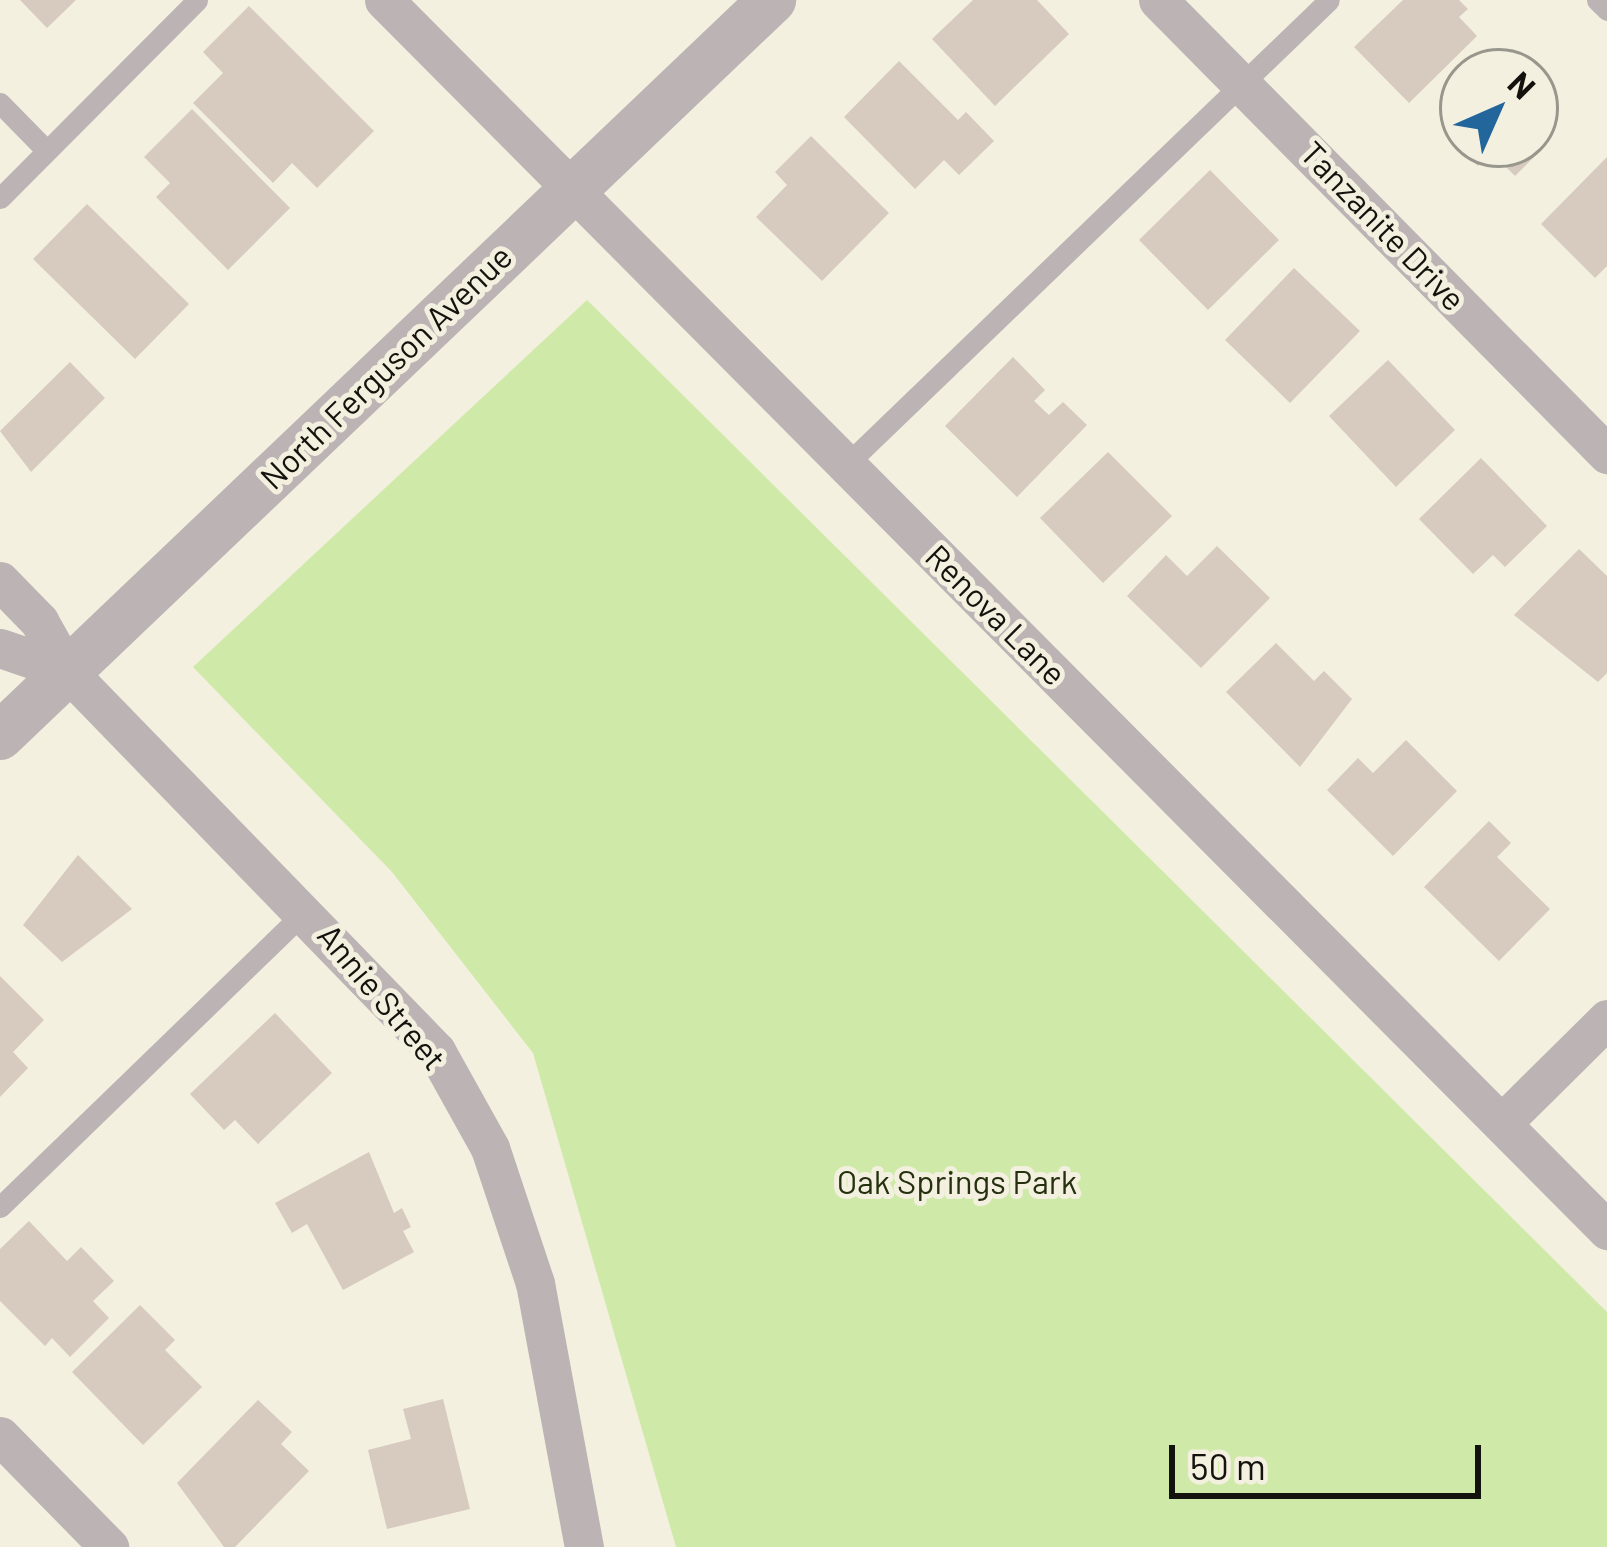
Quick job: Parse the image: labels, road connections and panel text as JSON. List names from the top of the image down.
{
  "streets": {
    "street": [
      "Tanzanite Drive",
      "North Ferguson Avenue",
      "Renova Lane",
      "Annie Street"
    ]
  },
  "crossings": [
    ["North Ferguson Avenue", "Renova Lane"],
    ["North Ferguson Avenue", "Annie Street"]
  ],
  "parks": ["Oak Springs Park"],
  "scale_bar": "50 m",
  "north": "top right"
}
